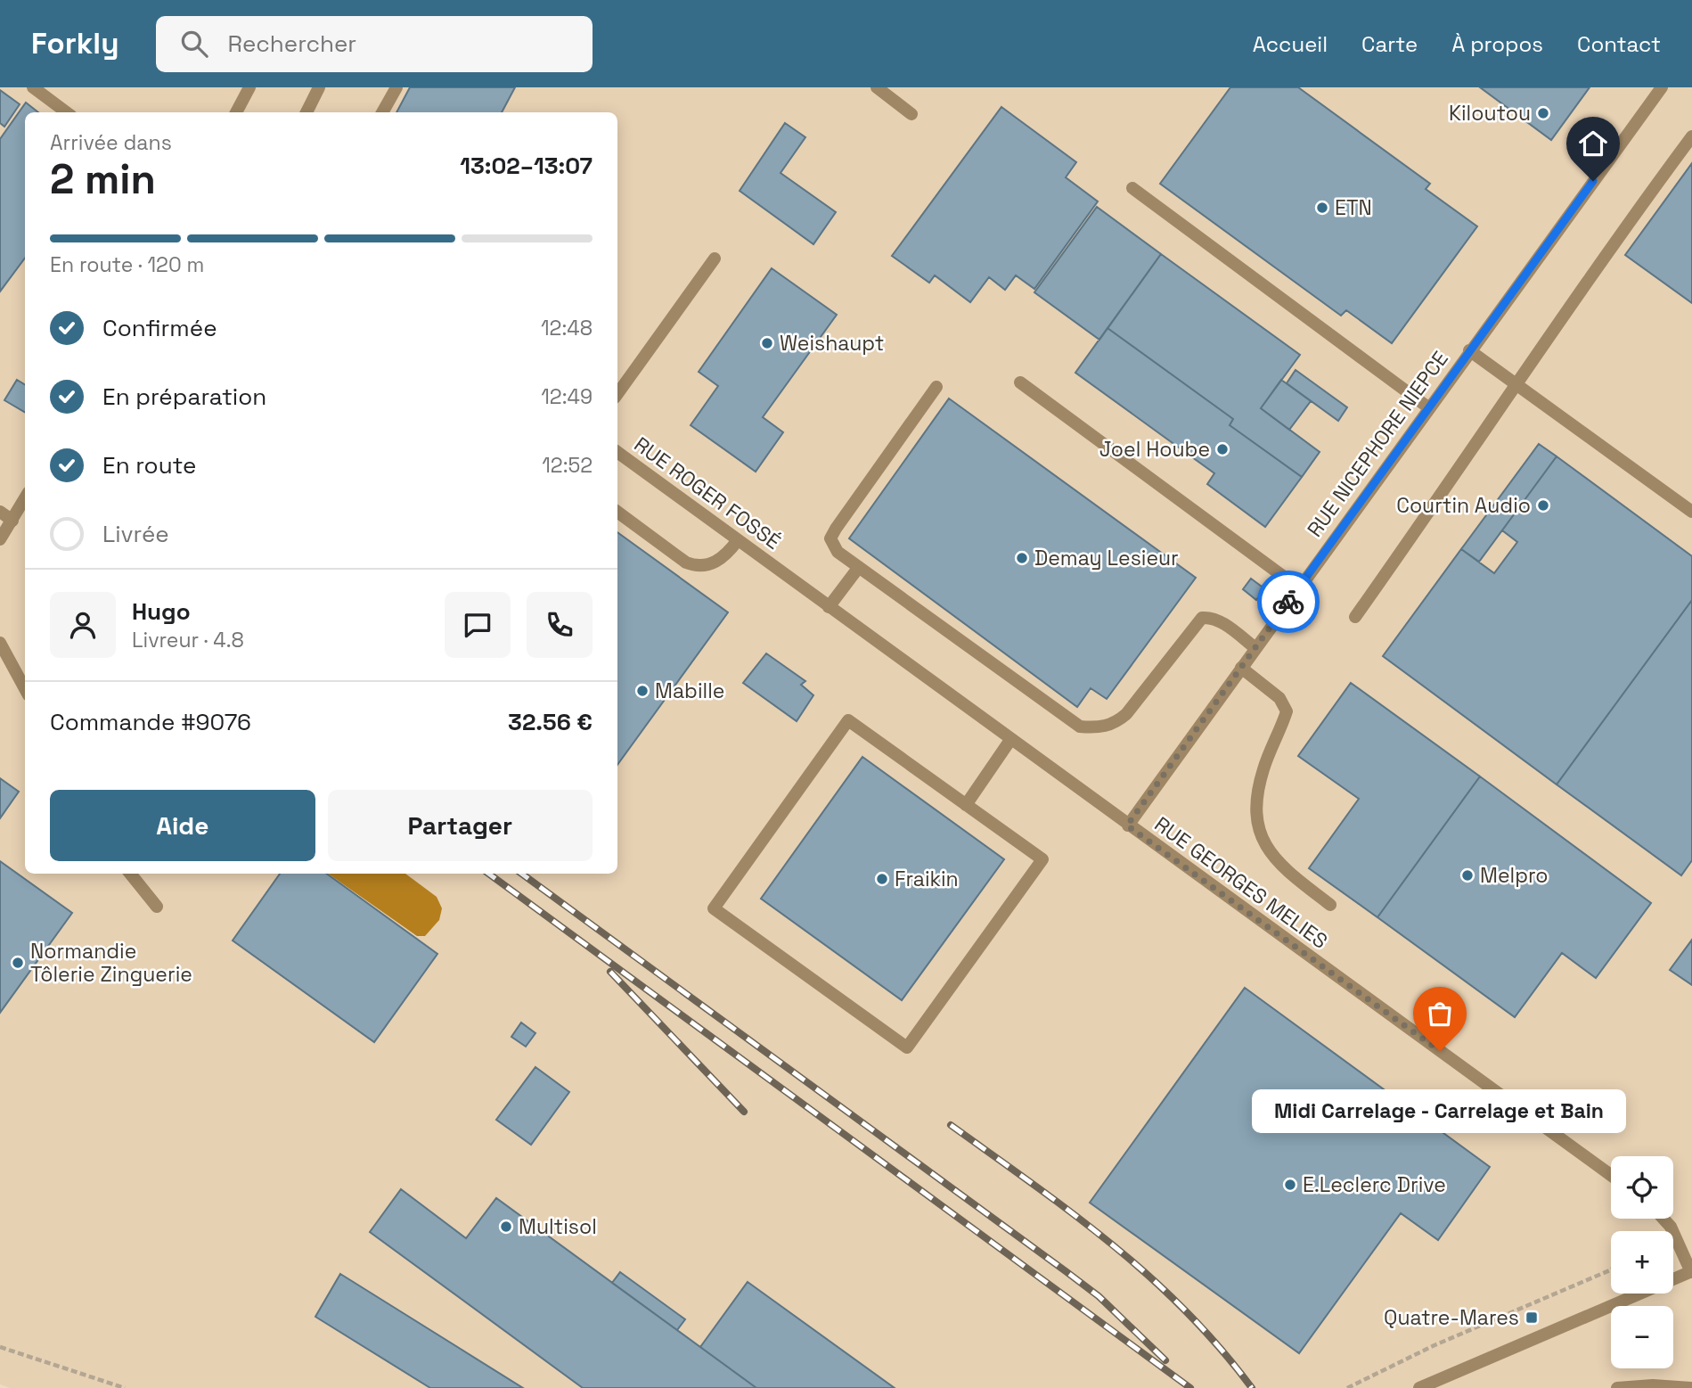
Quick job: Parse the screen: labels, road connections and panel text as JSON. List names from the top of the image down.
{
  "streets": {
    "street": ["RUE NICEPHORE NIEPCE", "RUE ROGER FOSSÉ", "RUE GEORGES MELIES"]
  },
  "crossings": [
    ["RUE NICEPHORE NIEPCE", "RUE GEORGES MELIES"],
    ["RUE ROGER FOSSÉ", "RUE GEORGES MELIES"]
  ],
  "places": {
    "other": [
      "Kiloutou",
      "ETN",
      "Weishaupt",
      "Joel Hoube",
      "Courtin Audio",
      "Demay Lesieur",
      "Mabille",
      "Melpro",
      "Fraikin",
      "Normandie Tôlerie Zinguerie",
      "Midi Carrelage - Carrelage et Bain",
      "E.Leclerc Drive",
      "Multisol"
    ],
    "transit": ["Quatre-Mares"]
  },
  "page": {
    "header": "Forkly",
    "search": "Rechercher",
    "nav": [
      "Accueil",
      "Carte",
      "À propos",
      "Contact"
    ],
    "heading": ["2 min", "Arrivée dans", "13:02–13:07"],
    "panel": [
      "Hugo",
      "Livreur · 4.8",
      "Commande #9076",
      "32.56 €"
    ],
    "bar": "En route · 120 m",
    "list": [
      ["Confirmée", "12:48"],
      ["En préparation", "12:49"],
      ["En route", "12:52"],
      "Livrée"
    ],
    "buttons": ["Aide", "Partager"],
    "bubble": "Midi Carrelage - Carrelage et Bain",
    "map_buttons": ["+", "−"]
  }
}
